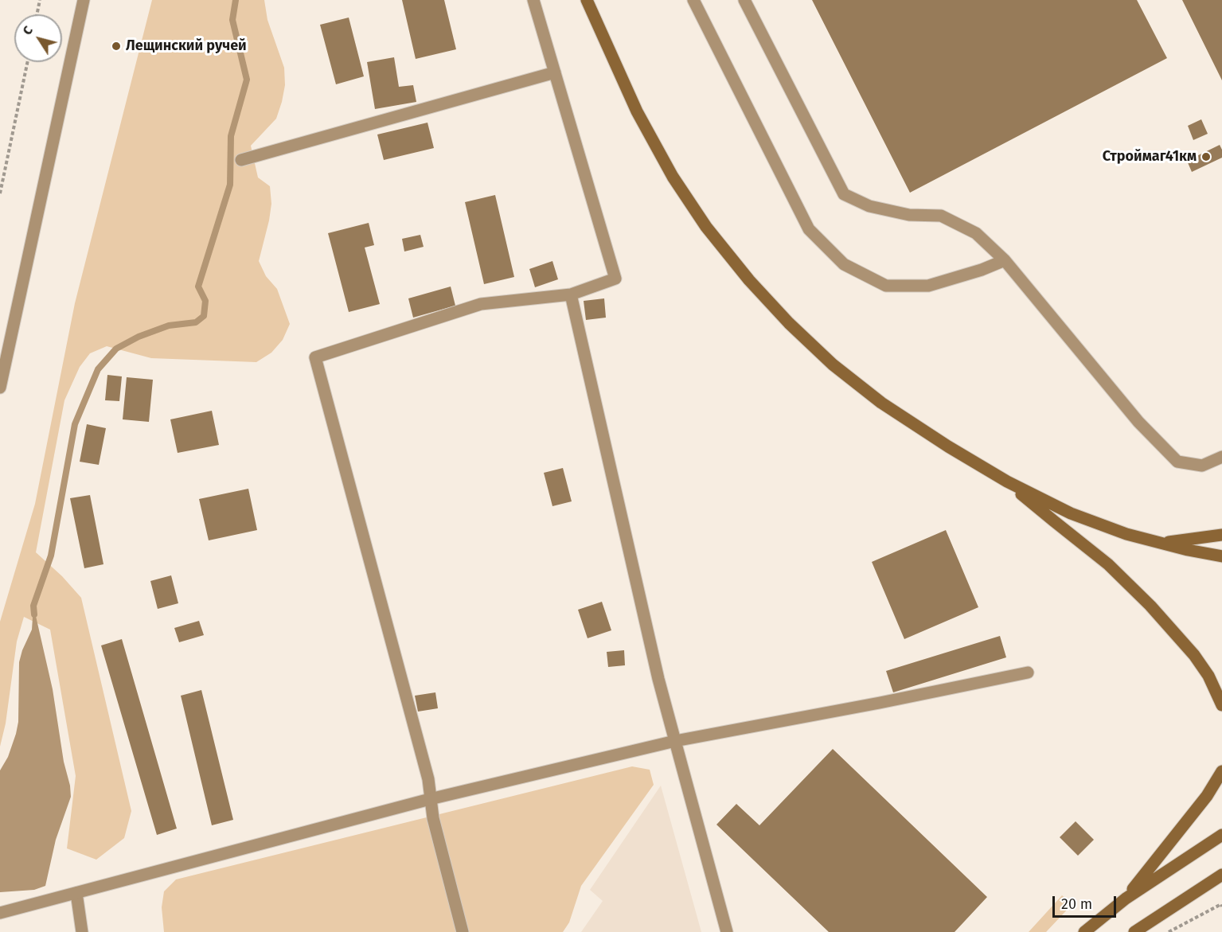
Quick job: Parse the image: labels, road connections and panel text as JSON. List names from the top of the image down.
{
  "places": ["Лещинский ручей", "Строймаг41км"],
  "scale_bar": "20 m",
  "north": "top left"
}
